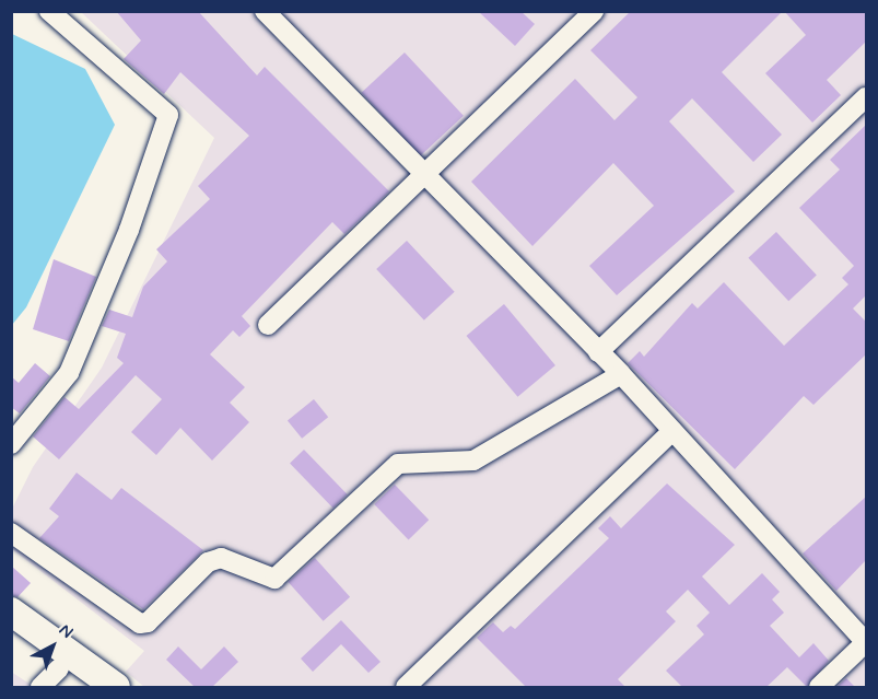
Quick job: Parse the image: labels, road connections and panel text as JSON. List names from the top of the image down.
{
  "north": "top right"
}
